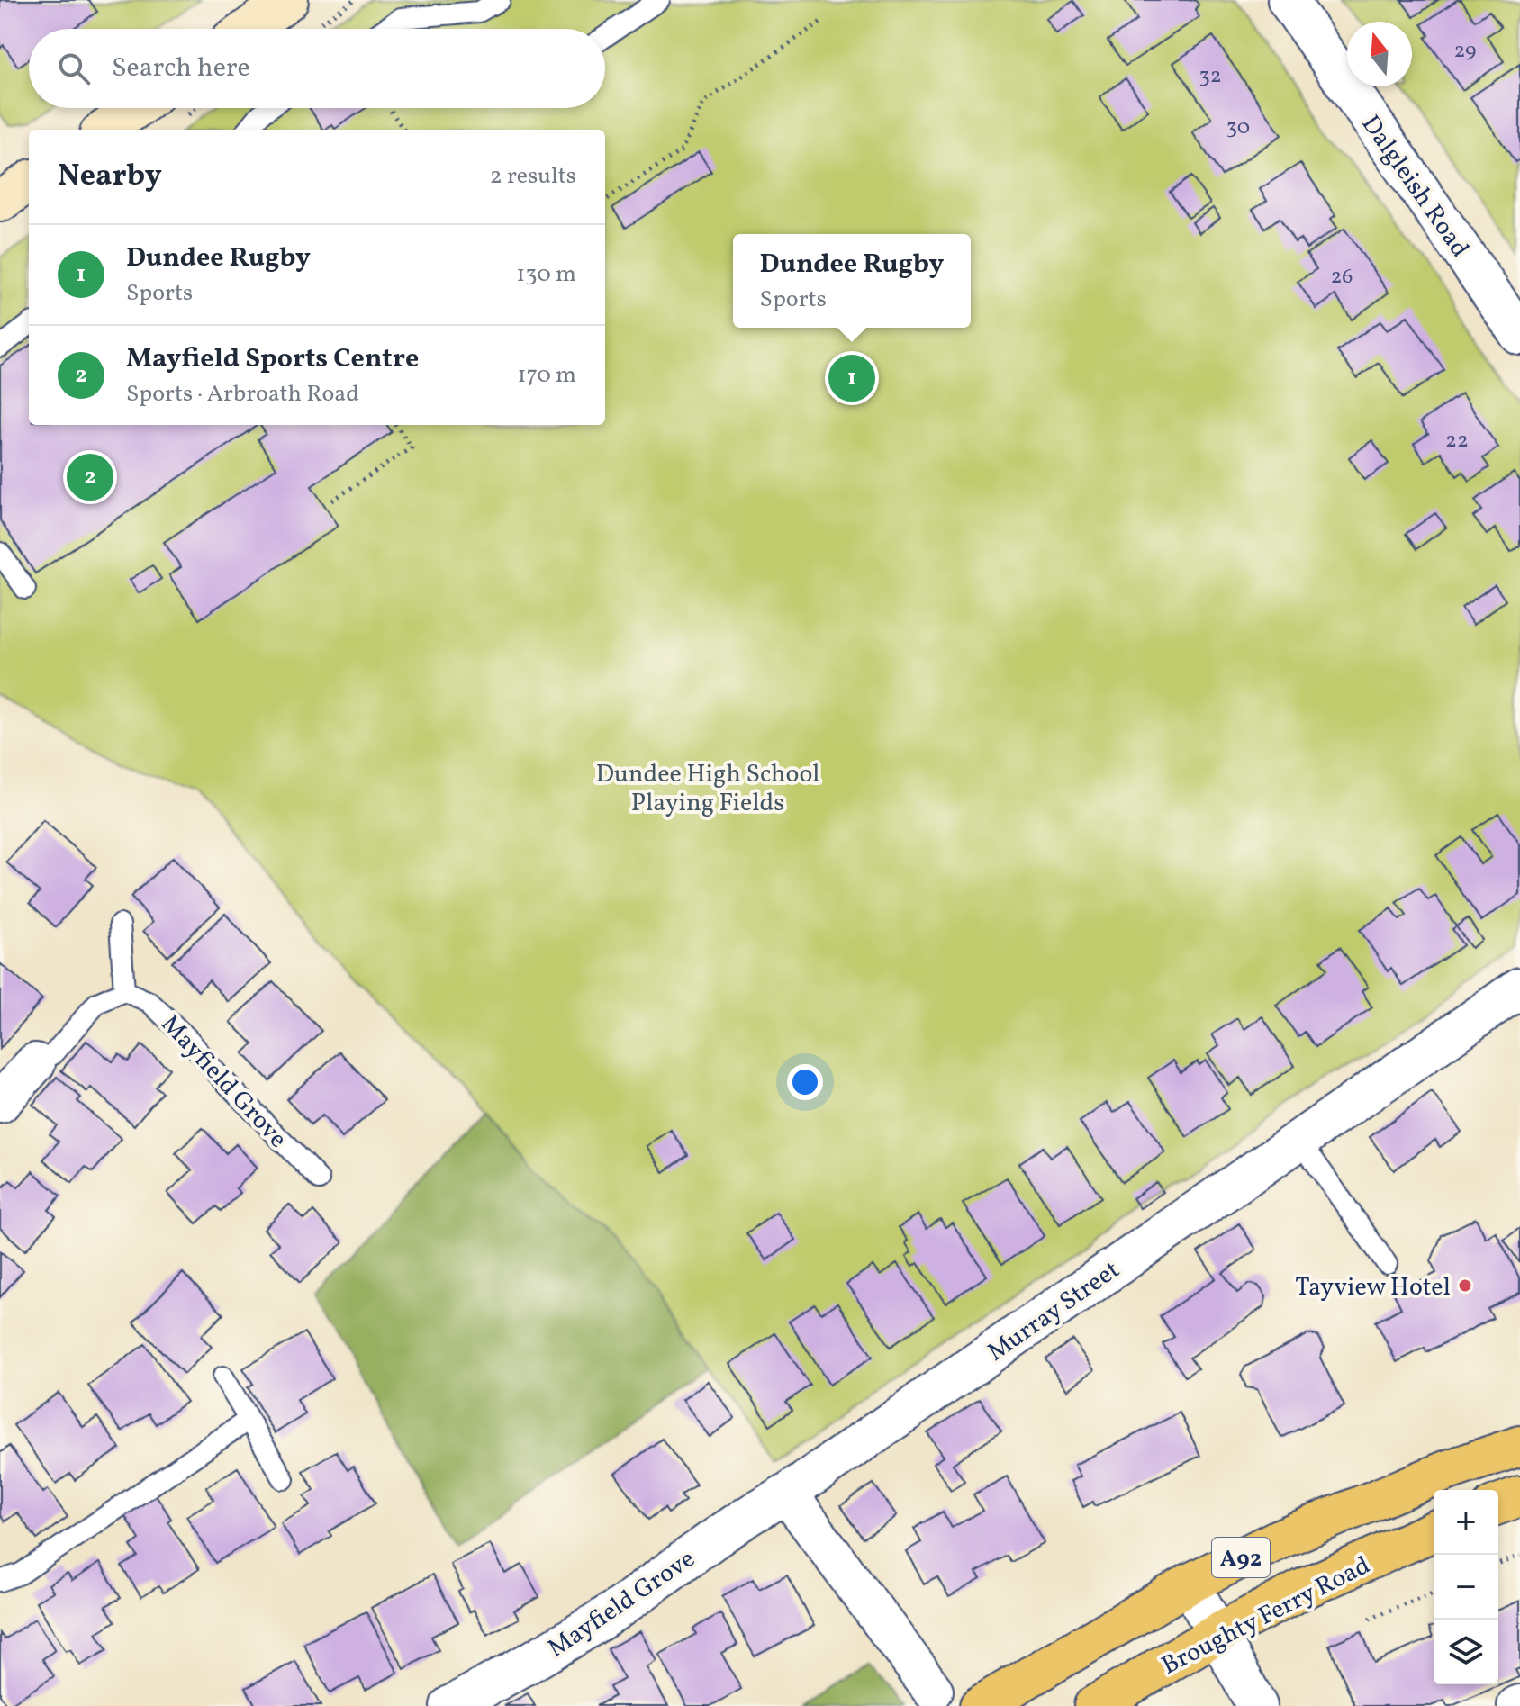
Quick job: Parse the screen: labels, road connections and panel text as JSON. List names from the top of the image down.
{
  "streets": {
    "highway": ["A92", "Broughty Ferry Road"],
    "street": ["Dalgleish Road", "Mayfield Grove", "Murray Street"]
  },
  "crossings": [
    ["Mayfield Grove", "Murray Street"]
  ],
  "parks": ["Dundee High School Playing Fields"],
  "places": ["Tayview Hotel"],
  "house_numbers": [
    "29",
    "32",
    "30",
    "26",
    "22"
  ],
  "north": "top",
  "page": {
    "search": "Search here",
    "heading": ["Nearby", "2 results"],
    "list": [
      {
        "mark": "1",
        "name": "Dundee Rugby",
        "note": "Sports",
        "value": "130 m"
      },
      {
        "mark": "2",
        "name": "Mayfield Sports Centre",
        "note": "Sports · Arbroath Road",
        "value": "170 m"
      }
    ],
    "popup": ["Dundee Rugby", "Sports"],
    "pins": ["1", "2"],
    "map_buttons": ["+", "−"]
  }
}
